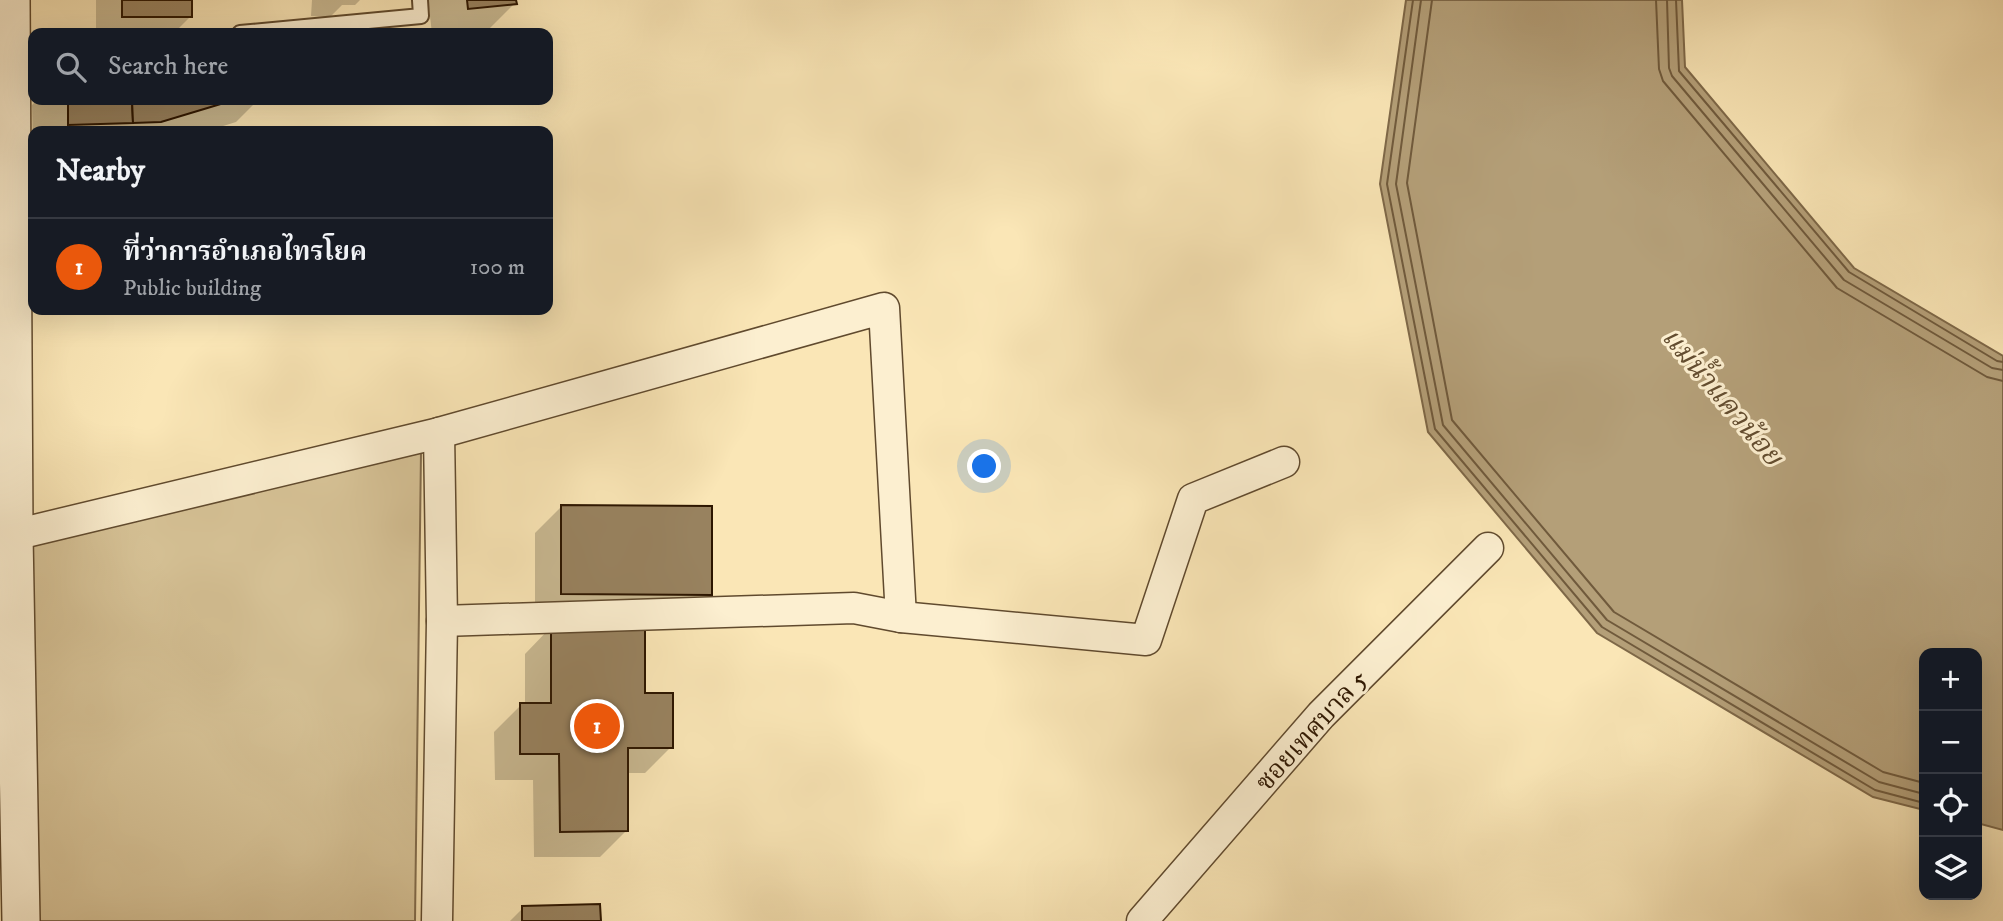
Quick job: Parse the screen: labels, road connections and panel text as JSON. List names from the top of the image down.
{
  "streets": {
    "street": ["ซอยเทศบาล 5"]
  },
  "water": ["แม่น้ำแควน้อย"],
  "page": {
    "search": "Search here",
    "heading": "Nearby",
    "list": [
      {
        "mark": "1",
        "name": "ที่ว่าการอำเภอไทรโยค",
        "note": "Public building",
        "value": "100 m"
      }
    ],
    "map_buttons": ["+", "−"],
    "pins": "1"
  }
}
